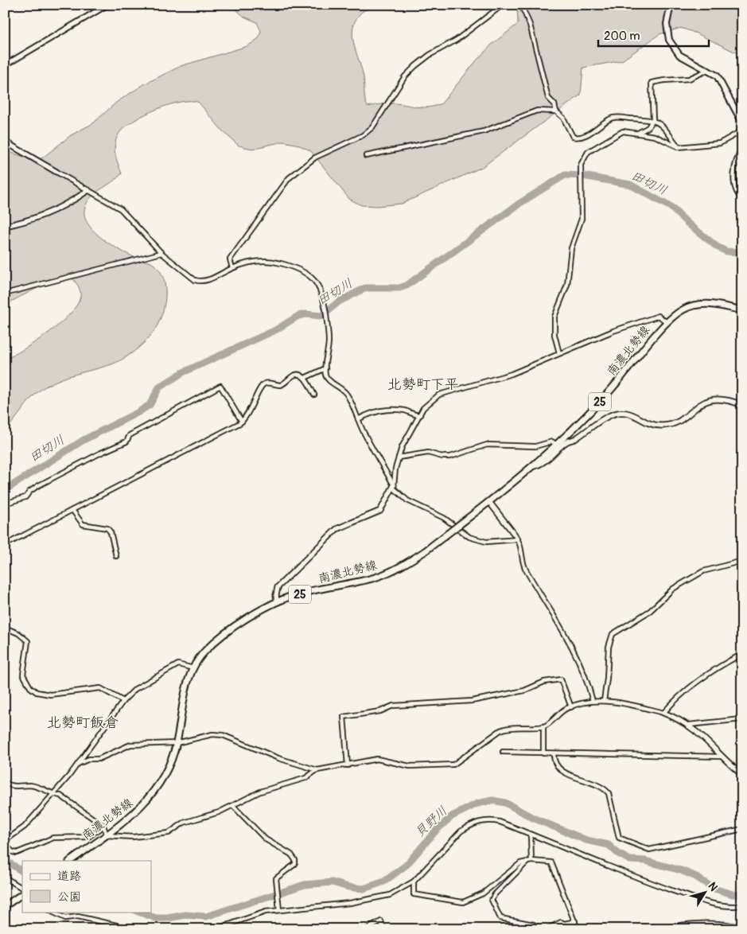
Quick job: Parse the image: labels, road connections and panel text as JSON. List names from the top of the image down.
{
  "streets": {
    "main road": ["南濃北勢線", "25"]
  },
  "districts": ["北勢町下平", "北勢町飯倉"],
  "water": ["田切川", "貝野川"],
  "legend": ["道路", "公園"],
  "scale_bar": "200 m",
  "north": "top right"
}
